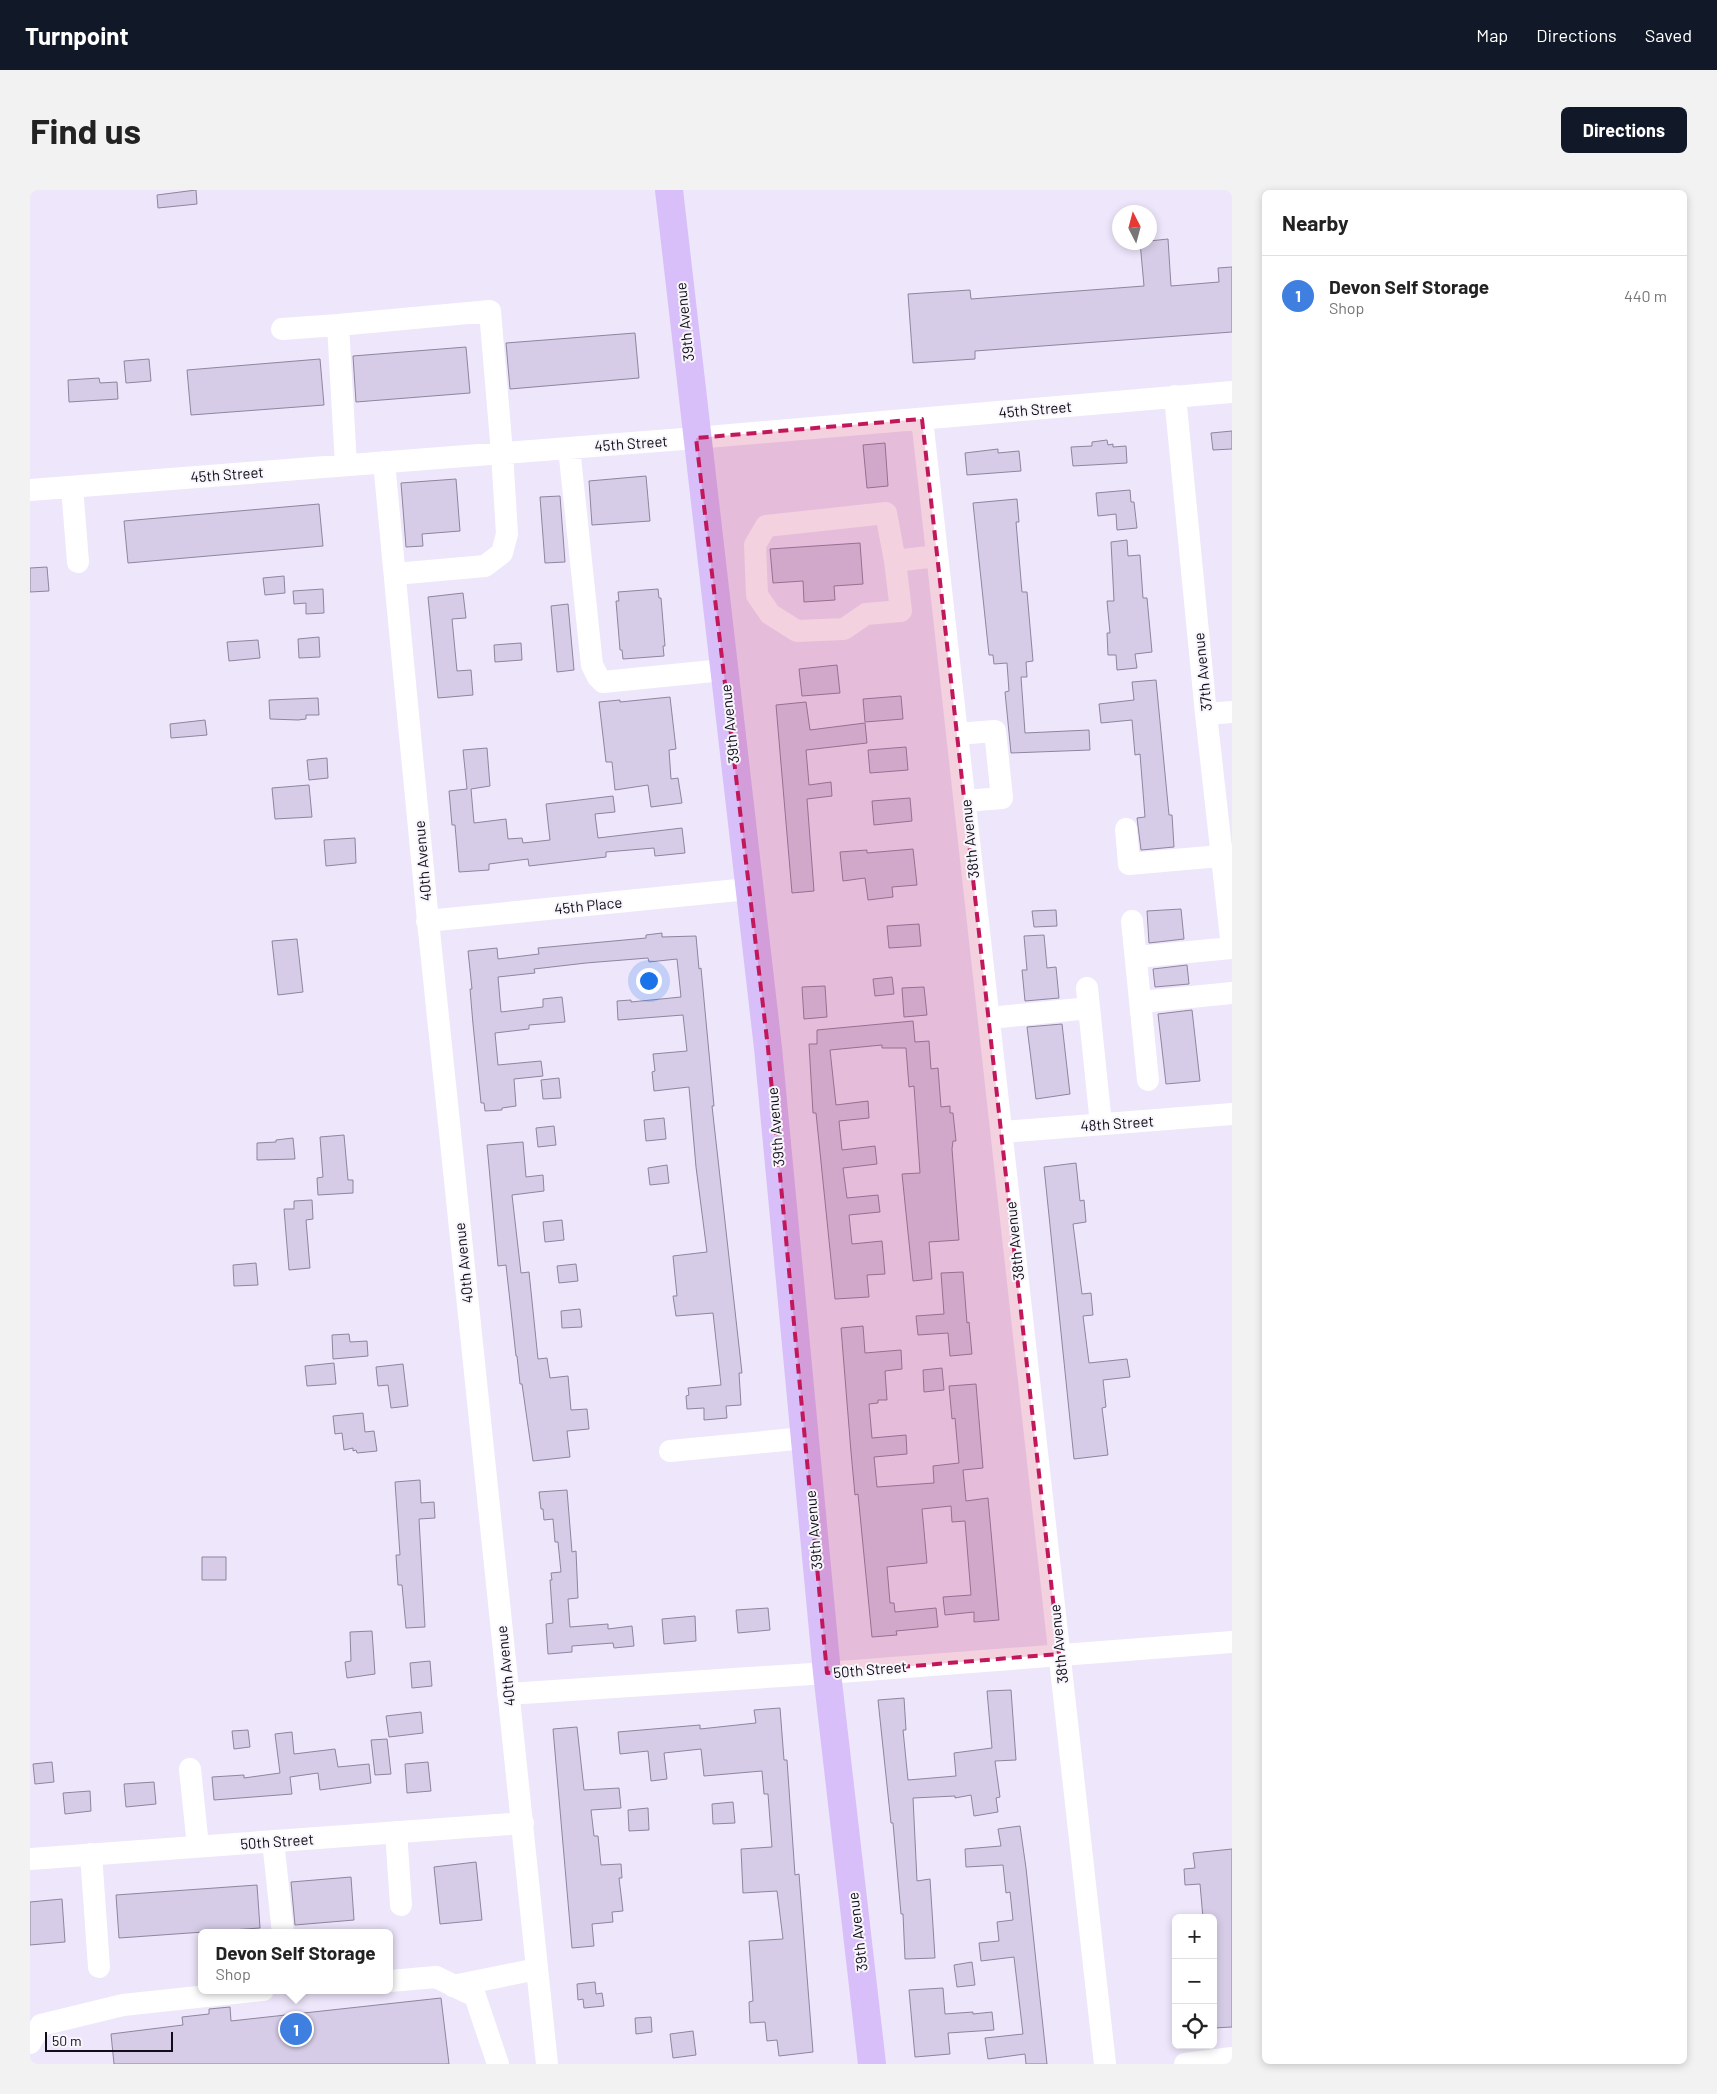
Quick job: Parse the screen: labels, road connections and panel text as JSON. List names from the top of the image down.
{
  "streets": {
    "main road": ["39th Avenue"],
    "street": [
      "45th Street",
      "37th Avenue",
      "38th Avenue",
      "40th Avenue",
      "45th Place",
      "48th Street",
      "50th Street"
    ]
  },
  "crossings": [
    ["39th Avenue", "45th Street"],
    ["39th Avenue", "45th Place"],
    ["39th Avenue", "50th Street"],
    ["45th Street", "37th Avenue"],
    ["45th Street", "38th Avenue"],
    ["45th Street", "40th Avenue"],
    ["38th Avenue", "48th Street"],
    ["38th Avenue", "50th Street"],
    ["40th Avenue", "45th Place"],
    ["40th Avenue", "50th Street"]
  ],
  "scale_bar": "50 m",
  "north": "top",
  "page": {
    "header": "Turnpoint",
    "nav": ["Map", "Directions", "Saved"],
    "buttons": "Directions",
    "title": "Find us",
    "heading": "Nearby",
    "list": [
      {
        "mark": "1",
        "name": "Devon Self Storage",
        "note": "Shop",
        "value": "440 m"
      }
    ],
    "map_buttons": ["+", "−"],
    "popup": ["Devon Self Storage", "Shop"],
    "pins": "1",
    "scale": "50 m"
  }
}
